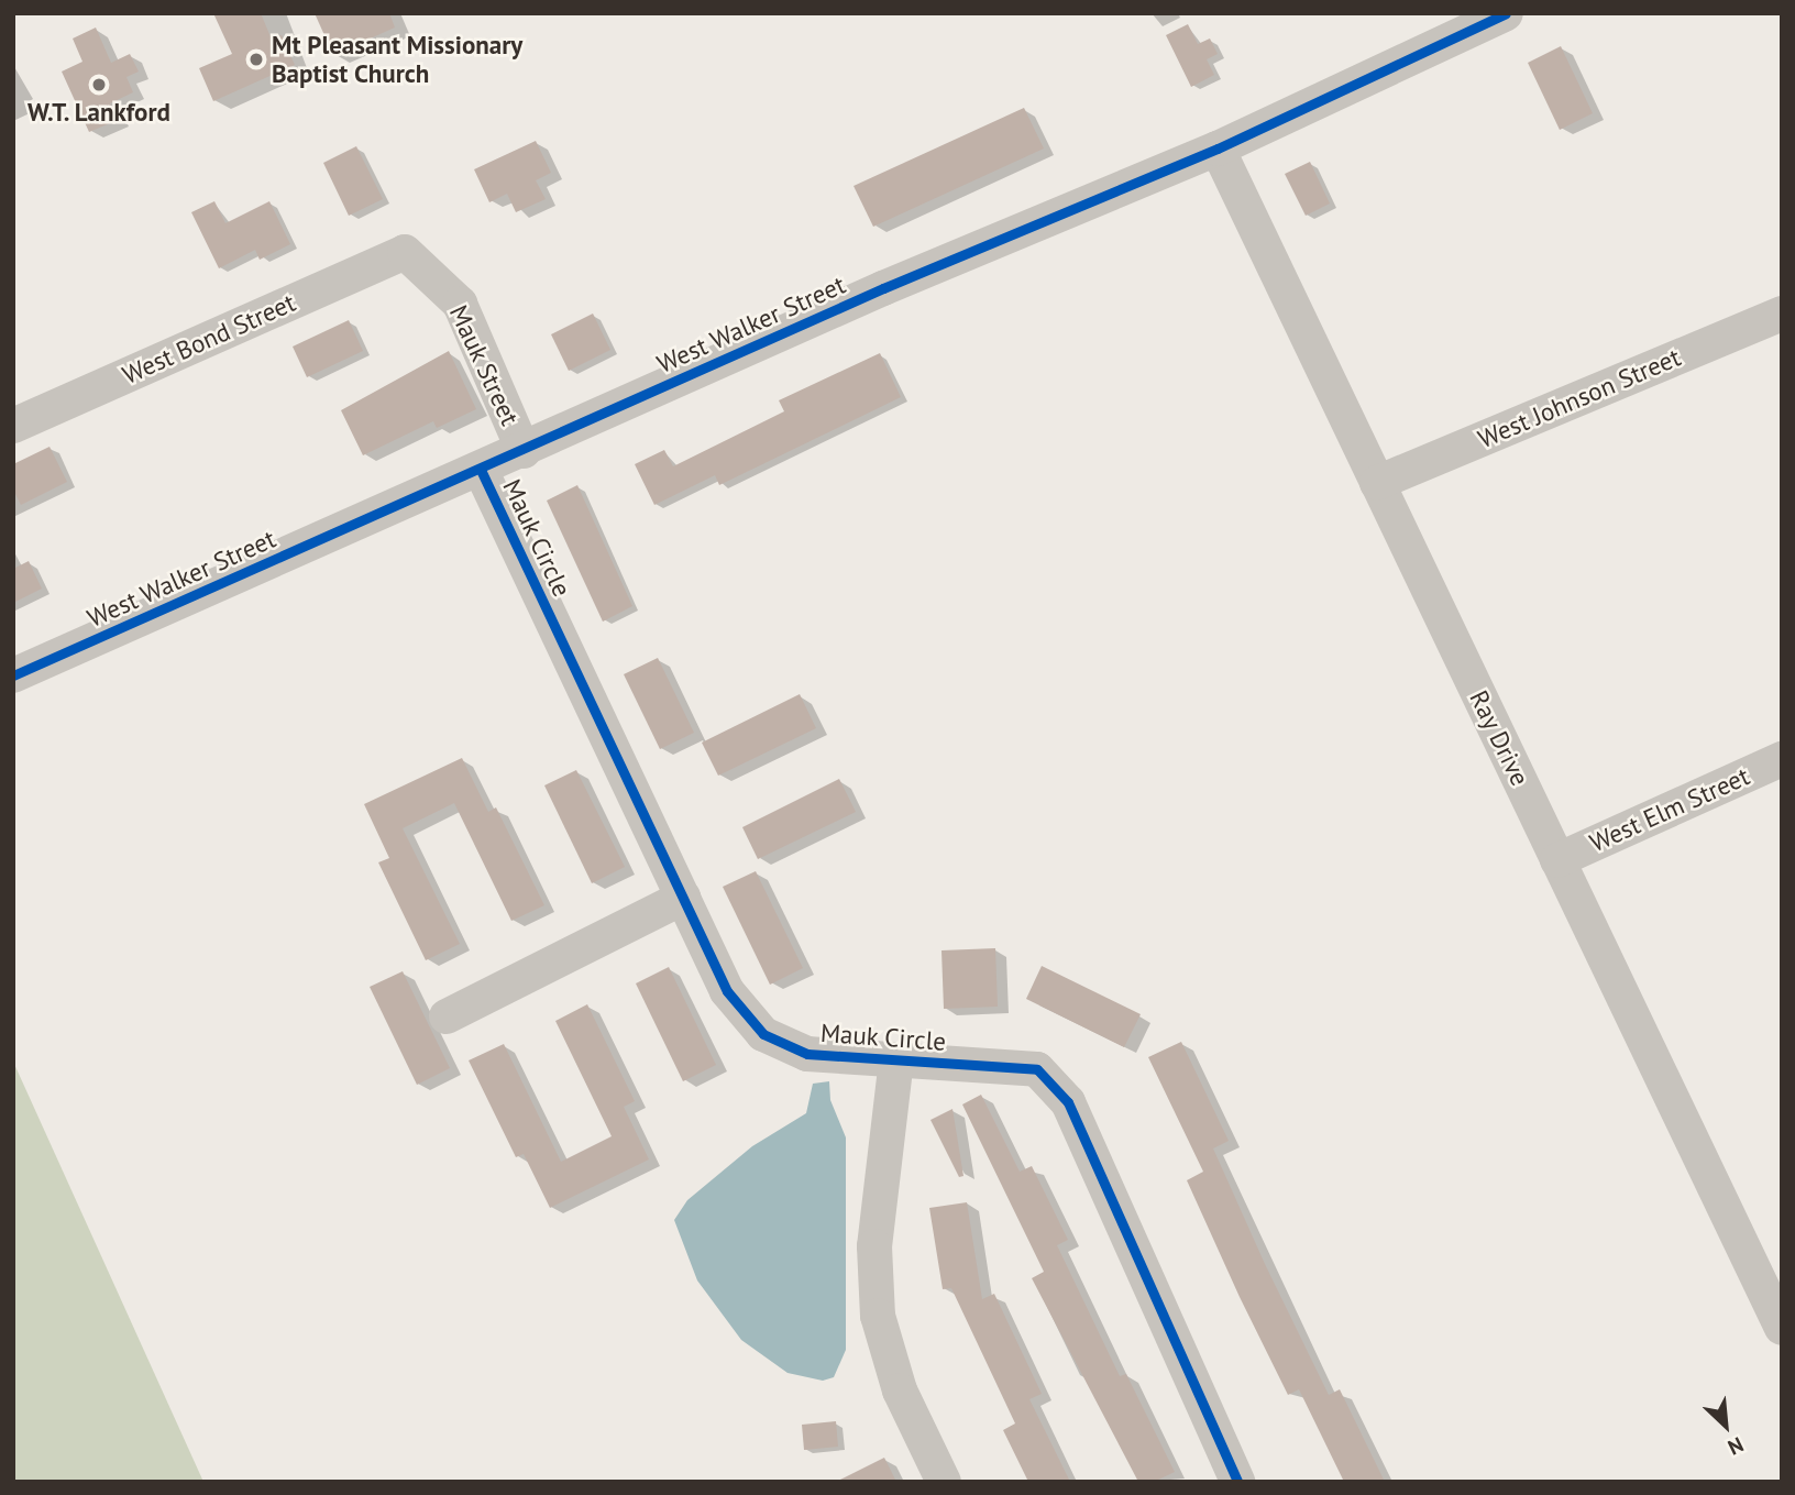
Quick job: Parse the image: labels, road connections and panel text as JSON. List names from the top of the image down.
{
  "streets": {
    "street": [
      "West Walker Street",
      "West Bond Street",
      "Mauk Street",
      "West Johnson Street",
      "Mauk Circle",
      "Ray Drive",
      "West Elm Street"
    ]
  },
  "crossings": [
    ["West Walker Street", "Mauk Street"],
    ["West Walker Street", "Mauk Circle"],
    ["West Walker Street", "Ray Drive"],
    ["West Bond Street", "Mauk Street"],
    ["West Johnson Street", "Ray Drive"],
    ["Ray Drive", "West Elm Street"]
  ],
  "places": ["Mt Pleasant Missionary Baptist Church", "W.T. Lankford"],
  "north": "bottom right"
}
